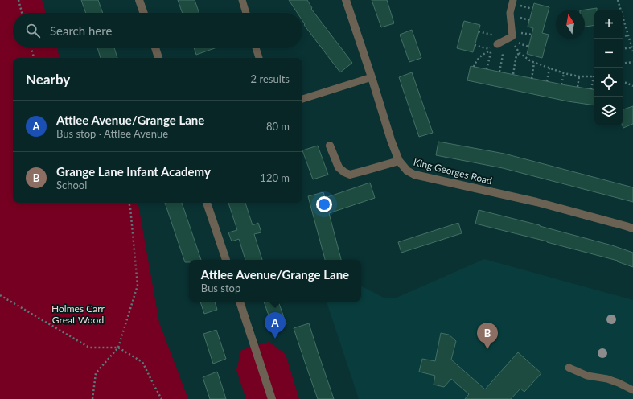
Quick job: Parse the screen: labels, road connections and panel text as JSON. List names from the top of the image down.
{
  "streets": {
    "street": ["King Georges Road"]
  },
  "parks": ["Holmes Carr Great Wood"],
  "north": "top",
  "page": {
    "map_buttons": ["+", "−"],
    "search": "Search here",
    "heading": ["Nearby", "2 results"],
    "list": [
      {
        "mark": "A",
        "name": "Attlee Avenue/Grange Lane",
        "note": "Bus stop · Attlee Avenue",
        "value": "80 m"
      },
      {
        "mark": "B",
        "name": "Grange Lane Infant Academy",
        "note": "School",
        "value": "120 m"
      }
    ],
    "popup": ["Attlee Avenue/Grange Lane", "Bus stop"],
    "pins": ["A", "B"]
  }
}
